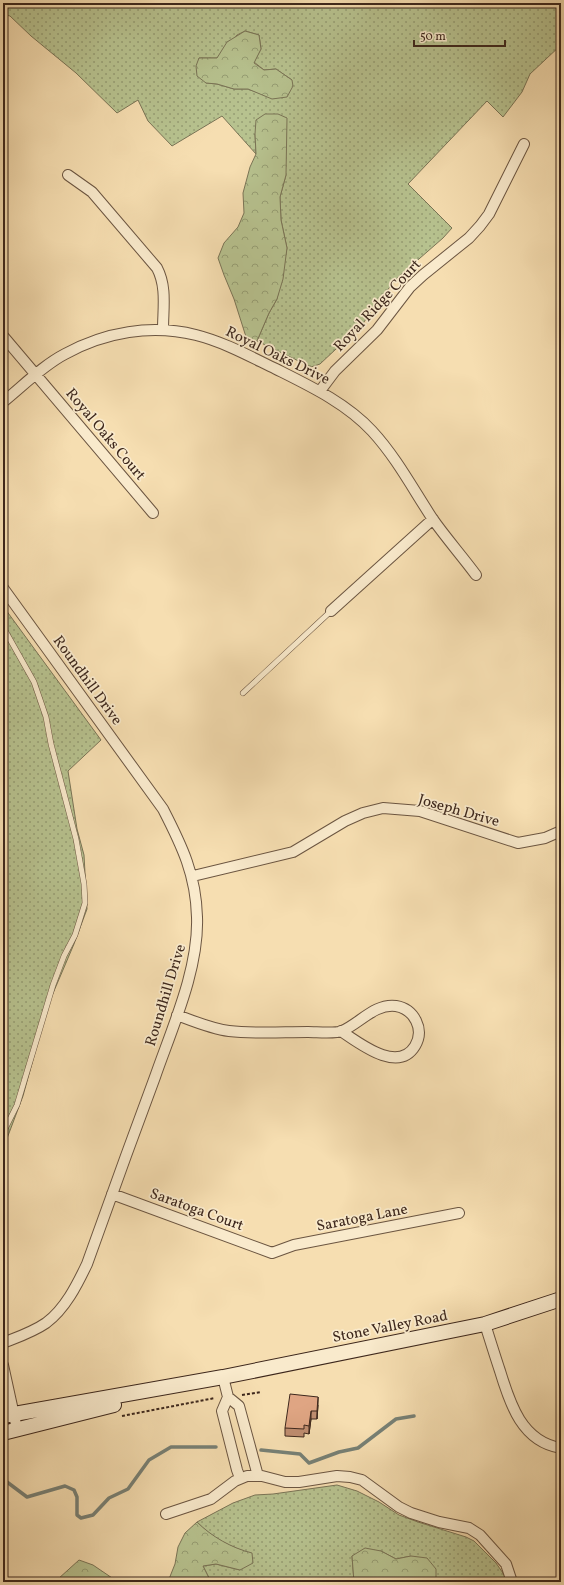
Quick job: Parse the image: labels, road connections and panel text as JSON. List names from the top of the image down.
{
  "streets": {
    "street": [
      "Royal Ridge Court",
      "Royal Oaks Drive",
      "Royal Oaks Court",
      "Roundhill Drive",
      "Joseph Drive",
      "Saratoga Court",
      "Saratoga Lane",
      "Stone Valley Road"
    ]
  },
  "crossings": [
    ["Royal Ridge Court", "Royal Oaks Drive"],
    ["Royal Oaks Drive", "Royal Oaks Court"],
    ["Roundhill Drive", "Joseph Drive"],
    ["Roundhill Drive", "Saratoga Court"],
    ["Saratoga Court", "Saratoga Lane"]
  ],
  "scale_bar": "50 m"
}
